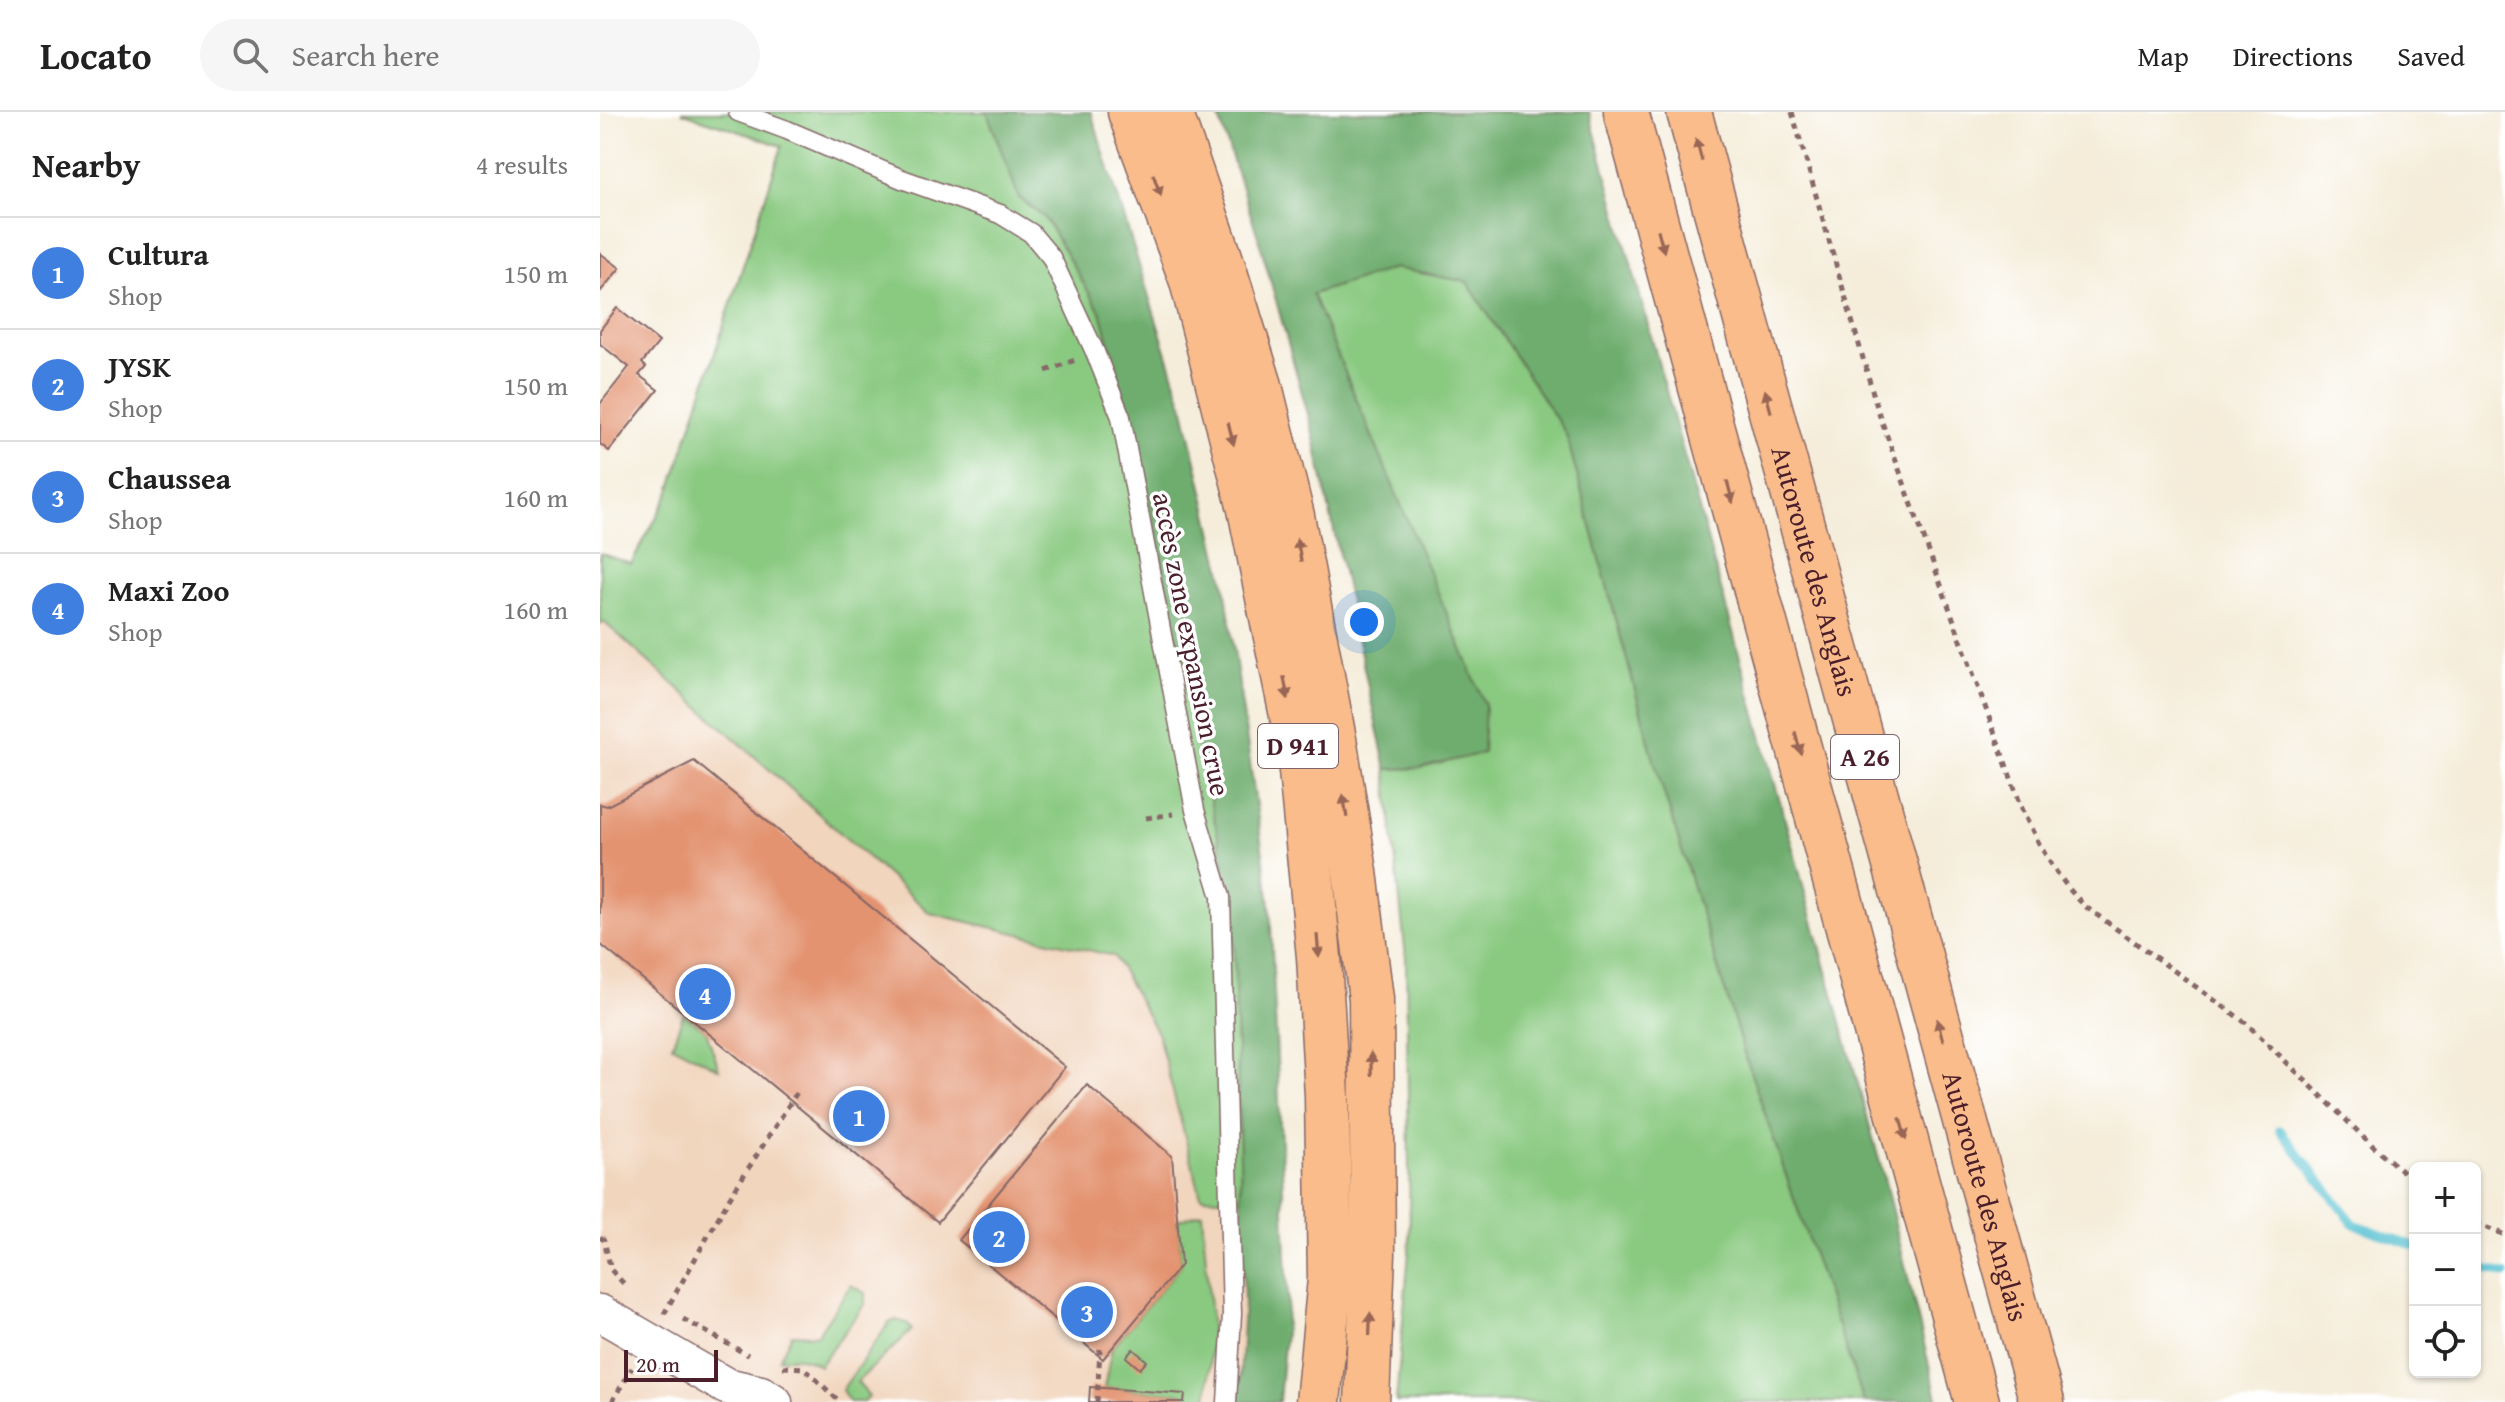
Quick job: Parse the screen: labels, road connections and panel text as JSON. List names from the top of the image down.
{
  "streets": {
    "highway": ["Autoroute des Anglais", "D 941", "A 26"],
    "lane": ["accès zone expansion crue"]
  },
  "scale_bar": "20 m",
  "page": {
    "header": "Locato",
    "search": "Search here",
    "nav": ["Map", "Directions", "Saved"],
    "heading": ["Nearby", "4 results"],
    "list": [
      {
        "mark": "1",
        "name": "Cultura",
        "note": "Shop",
        "value": "150 m"
      },
      {
        "mark": "2",
        "name": "JYSK",
        "note": "Shop",
        "value": "150 m"
      },
      {
        "mark": "3",
        "name": "Chaussea",
        "note": "Shop",
        "value": "160 m"
      },
      {
        "mark": "4",
        "name": "Maxi Zoo",
        "note": "Shop",
        "value": "160 m"
      }
    ],
    "pins": [
      "4",
      "1",
      "2",
      "3"
    ],
    "map_buttons": ["+", "−"],
    "scale": "20 m"
  }
}
